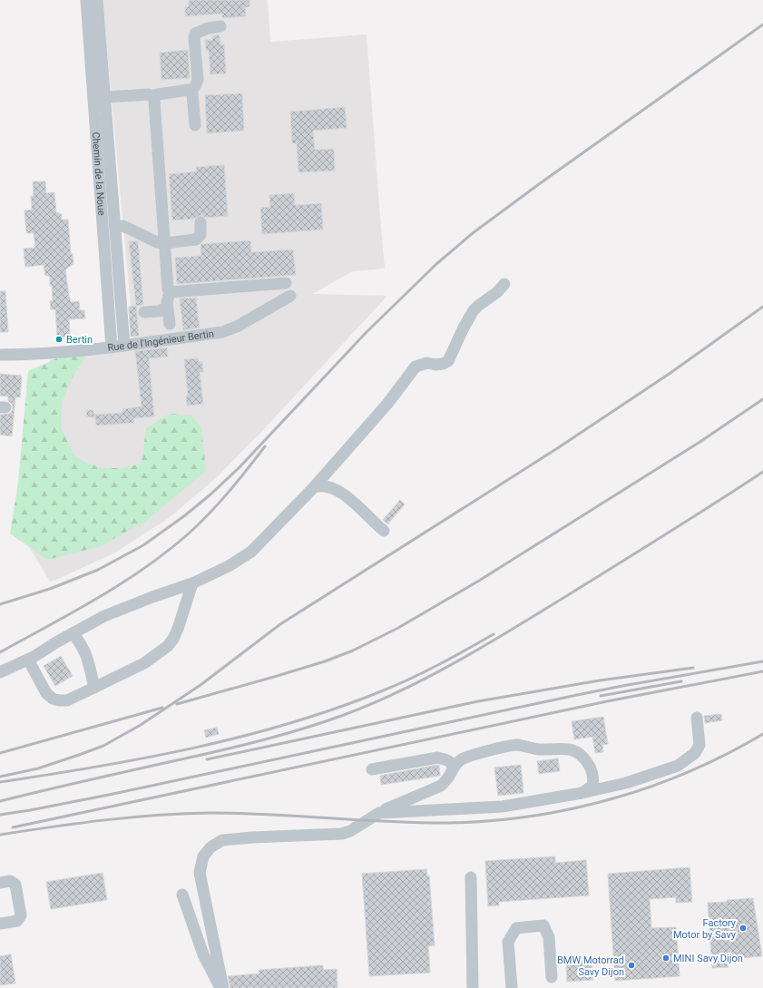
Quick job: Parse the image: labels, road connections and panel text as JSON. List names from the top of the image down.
{
  "streets": {
    "street": ["Chemin de la Noue", "Rue de l'Ingénieur Bertin"]
  },
  "crossings": [
    ["Chemin de la Noue", "Rue de l'Ingénieur Bertin"]
  ],
  "places": [
    "Bertin",
    "Factory Motor by Savy",
    "MINI Savy Dijon",
    "BMW Motorrad Savy Dijon"
  ]
}
